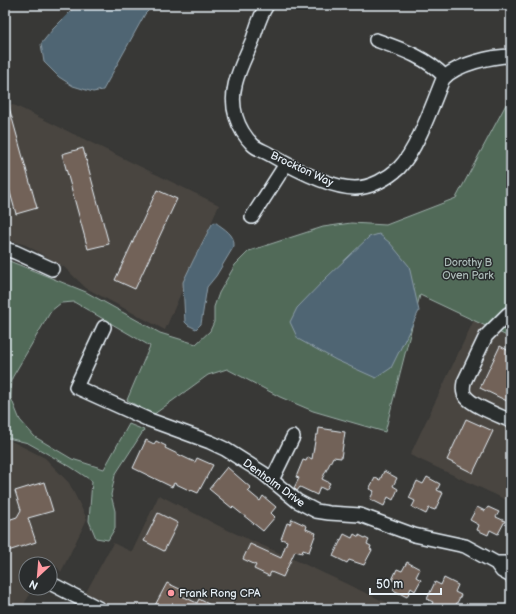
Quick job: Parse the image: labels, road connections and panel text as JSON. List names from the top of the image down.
{
  "streets": {
    "street": ["Brockton Way", "Denholm Drive"]
  },
  "parks": ["Dorothy B Oven Park"],
  "places": ["Frank Rong CPA"],
  "scale_bar": "50 m",
  "north": "bottom left"
}
